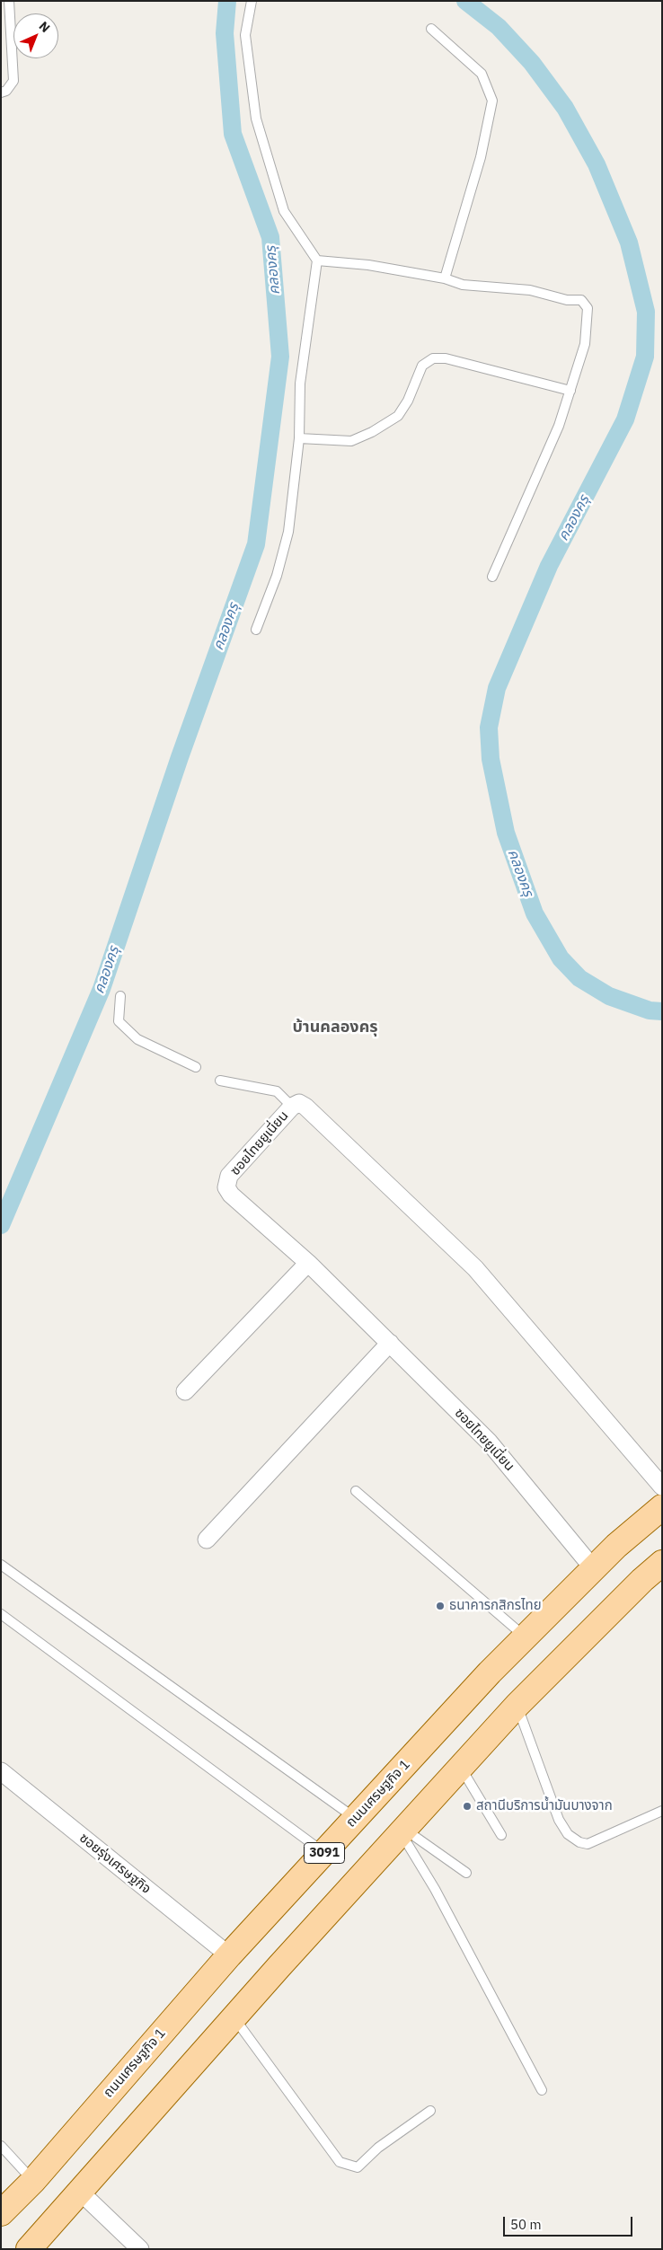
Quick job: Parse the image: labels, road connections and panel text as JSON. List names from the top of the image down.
{
  "streets": {
    "main road": ["ถนนเศรษฐกิจ 1", "3091"],
    "street": ["ซอยไทยยูเนี่ยน", "ซอยรุ่งเศรษฐกิจ"]
  },
  "crossings": [
    ["ซอยไทยยูเนี่ยน", "ถนนเศรษฐกิจ 1"],
    ["ถนนเศรษฐกิจ 1", "ซอยรุ่งเศรษฐกิจ"]
  ],
  "districts": ["บ้านคลองครุ"],
  "water": ["คลองครุ"],
  "places": ["ธนาคารกสิกรไทย", "สถานีบริการน้ำมันบางจาก"],
  "scale_bar": "50 m",
  "north": "top right"
}
